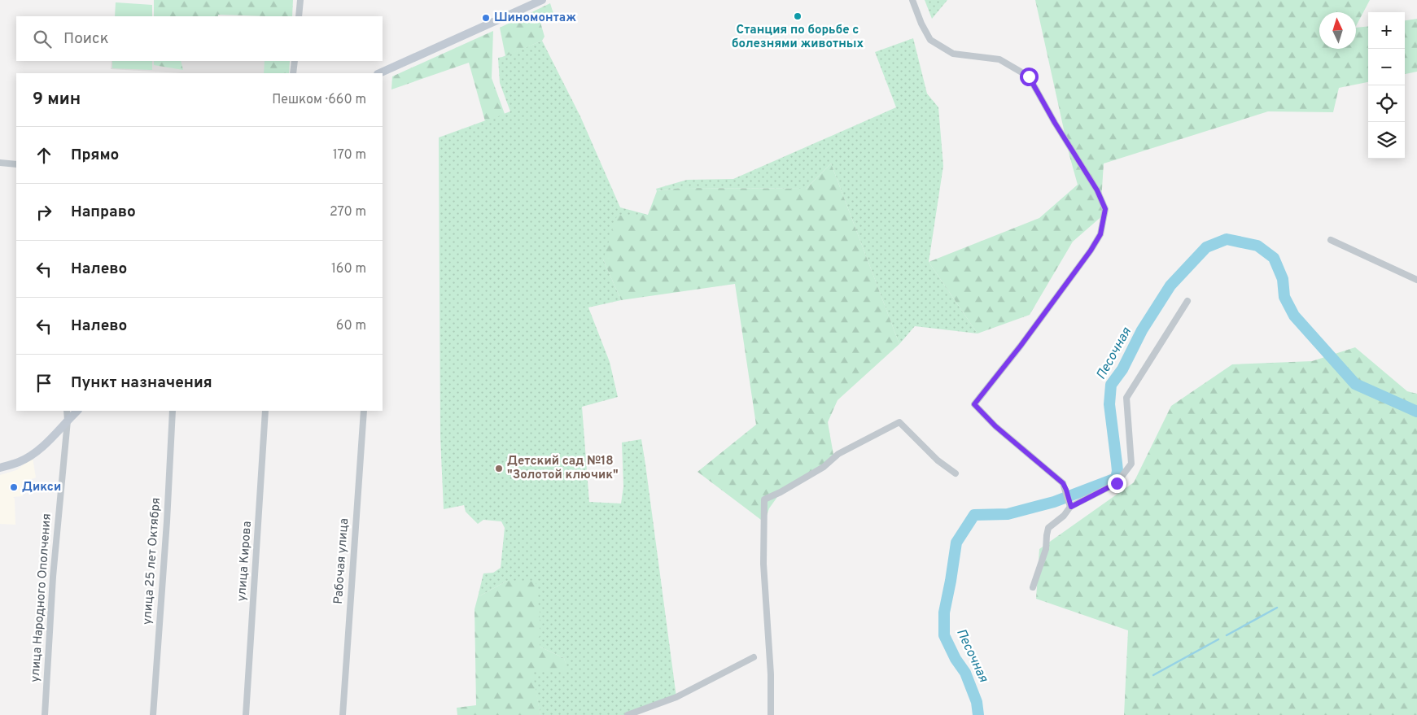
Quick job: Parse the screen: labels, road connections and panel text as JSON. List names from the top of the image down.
{
  "streets": {
    "street": [
      "улица 25 лет Октября",
      "улица Кирова",
      "Рабочая улица",
      "улица Народного Ополчения"
    ]
  },
  "water": ["Песочная"],
  "places": [
    "Станция по борьбе с болезнями животных",
    "Шиномонтаж",
    "Детский сад №18 \"Золотой ключик\"",
    "Дикси"
  ],
  "north": "top",
  "page": {
    "map_buttons": ["+", "−"],
    "search": "Поиск",
    "heading": ["9 мин", "Пешком · 660 m"],
    "list": [
      ["Прямо", "170 m"],
      ["Направо", "270 m"],
      ["Налево", "160 m"],
      ["Налево", "60 m"],
      "Пункт назначения"
    ]
  }
}
